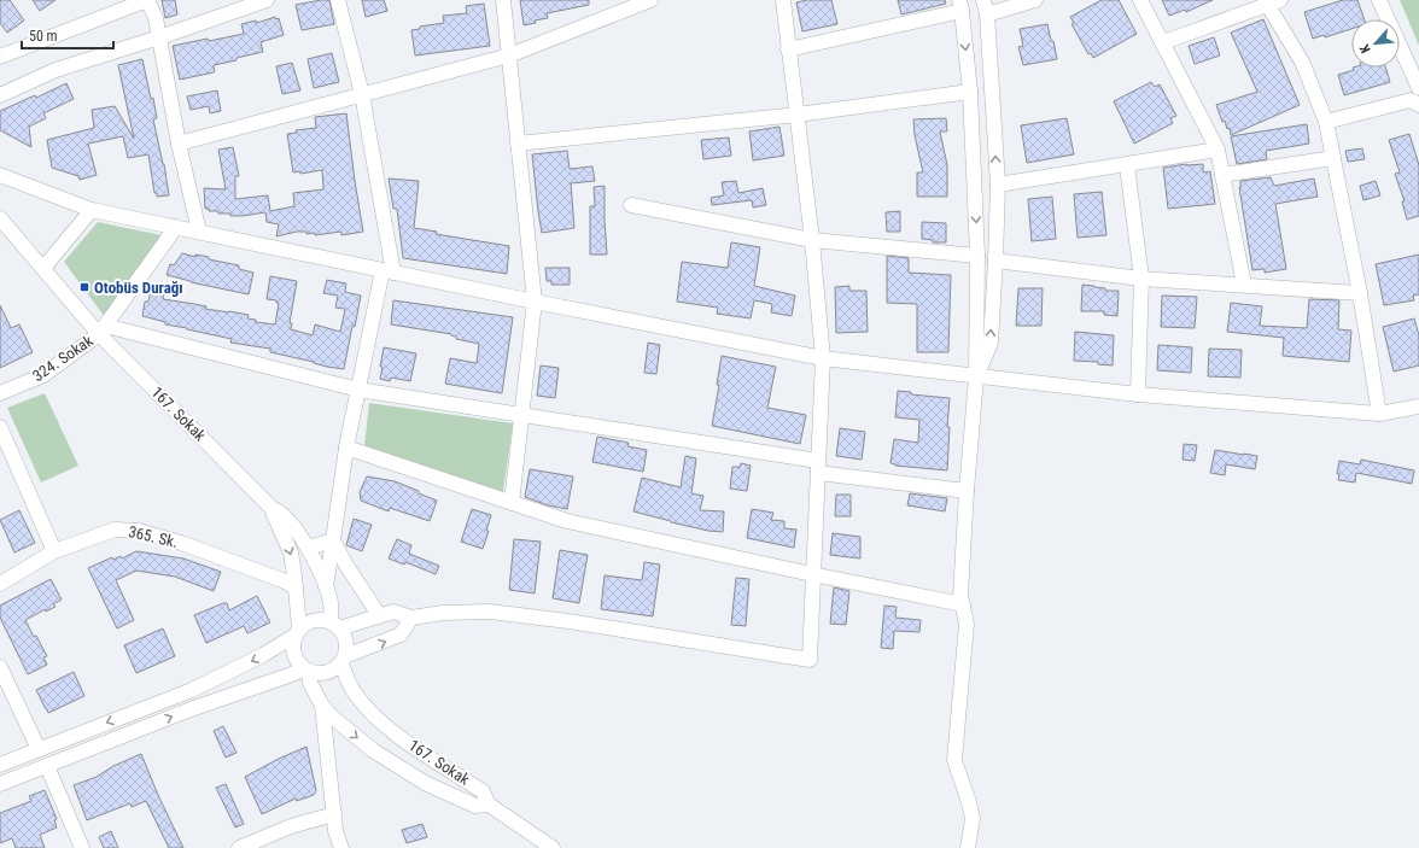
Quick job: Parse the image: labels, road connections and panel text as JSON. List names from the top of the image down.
{
  "streets": {
    "street": ["324. Sokak", "167. Sokak", "365. Sk."]
  },
  "crossings": [
    ["324. Sokak", "167. Sokak"]
  ],
  "places": {
    "transit": ["Otobüs Durağı"]
  },
  "scale_bar": "50 m",
  "north": "bottom left"
}
